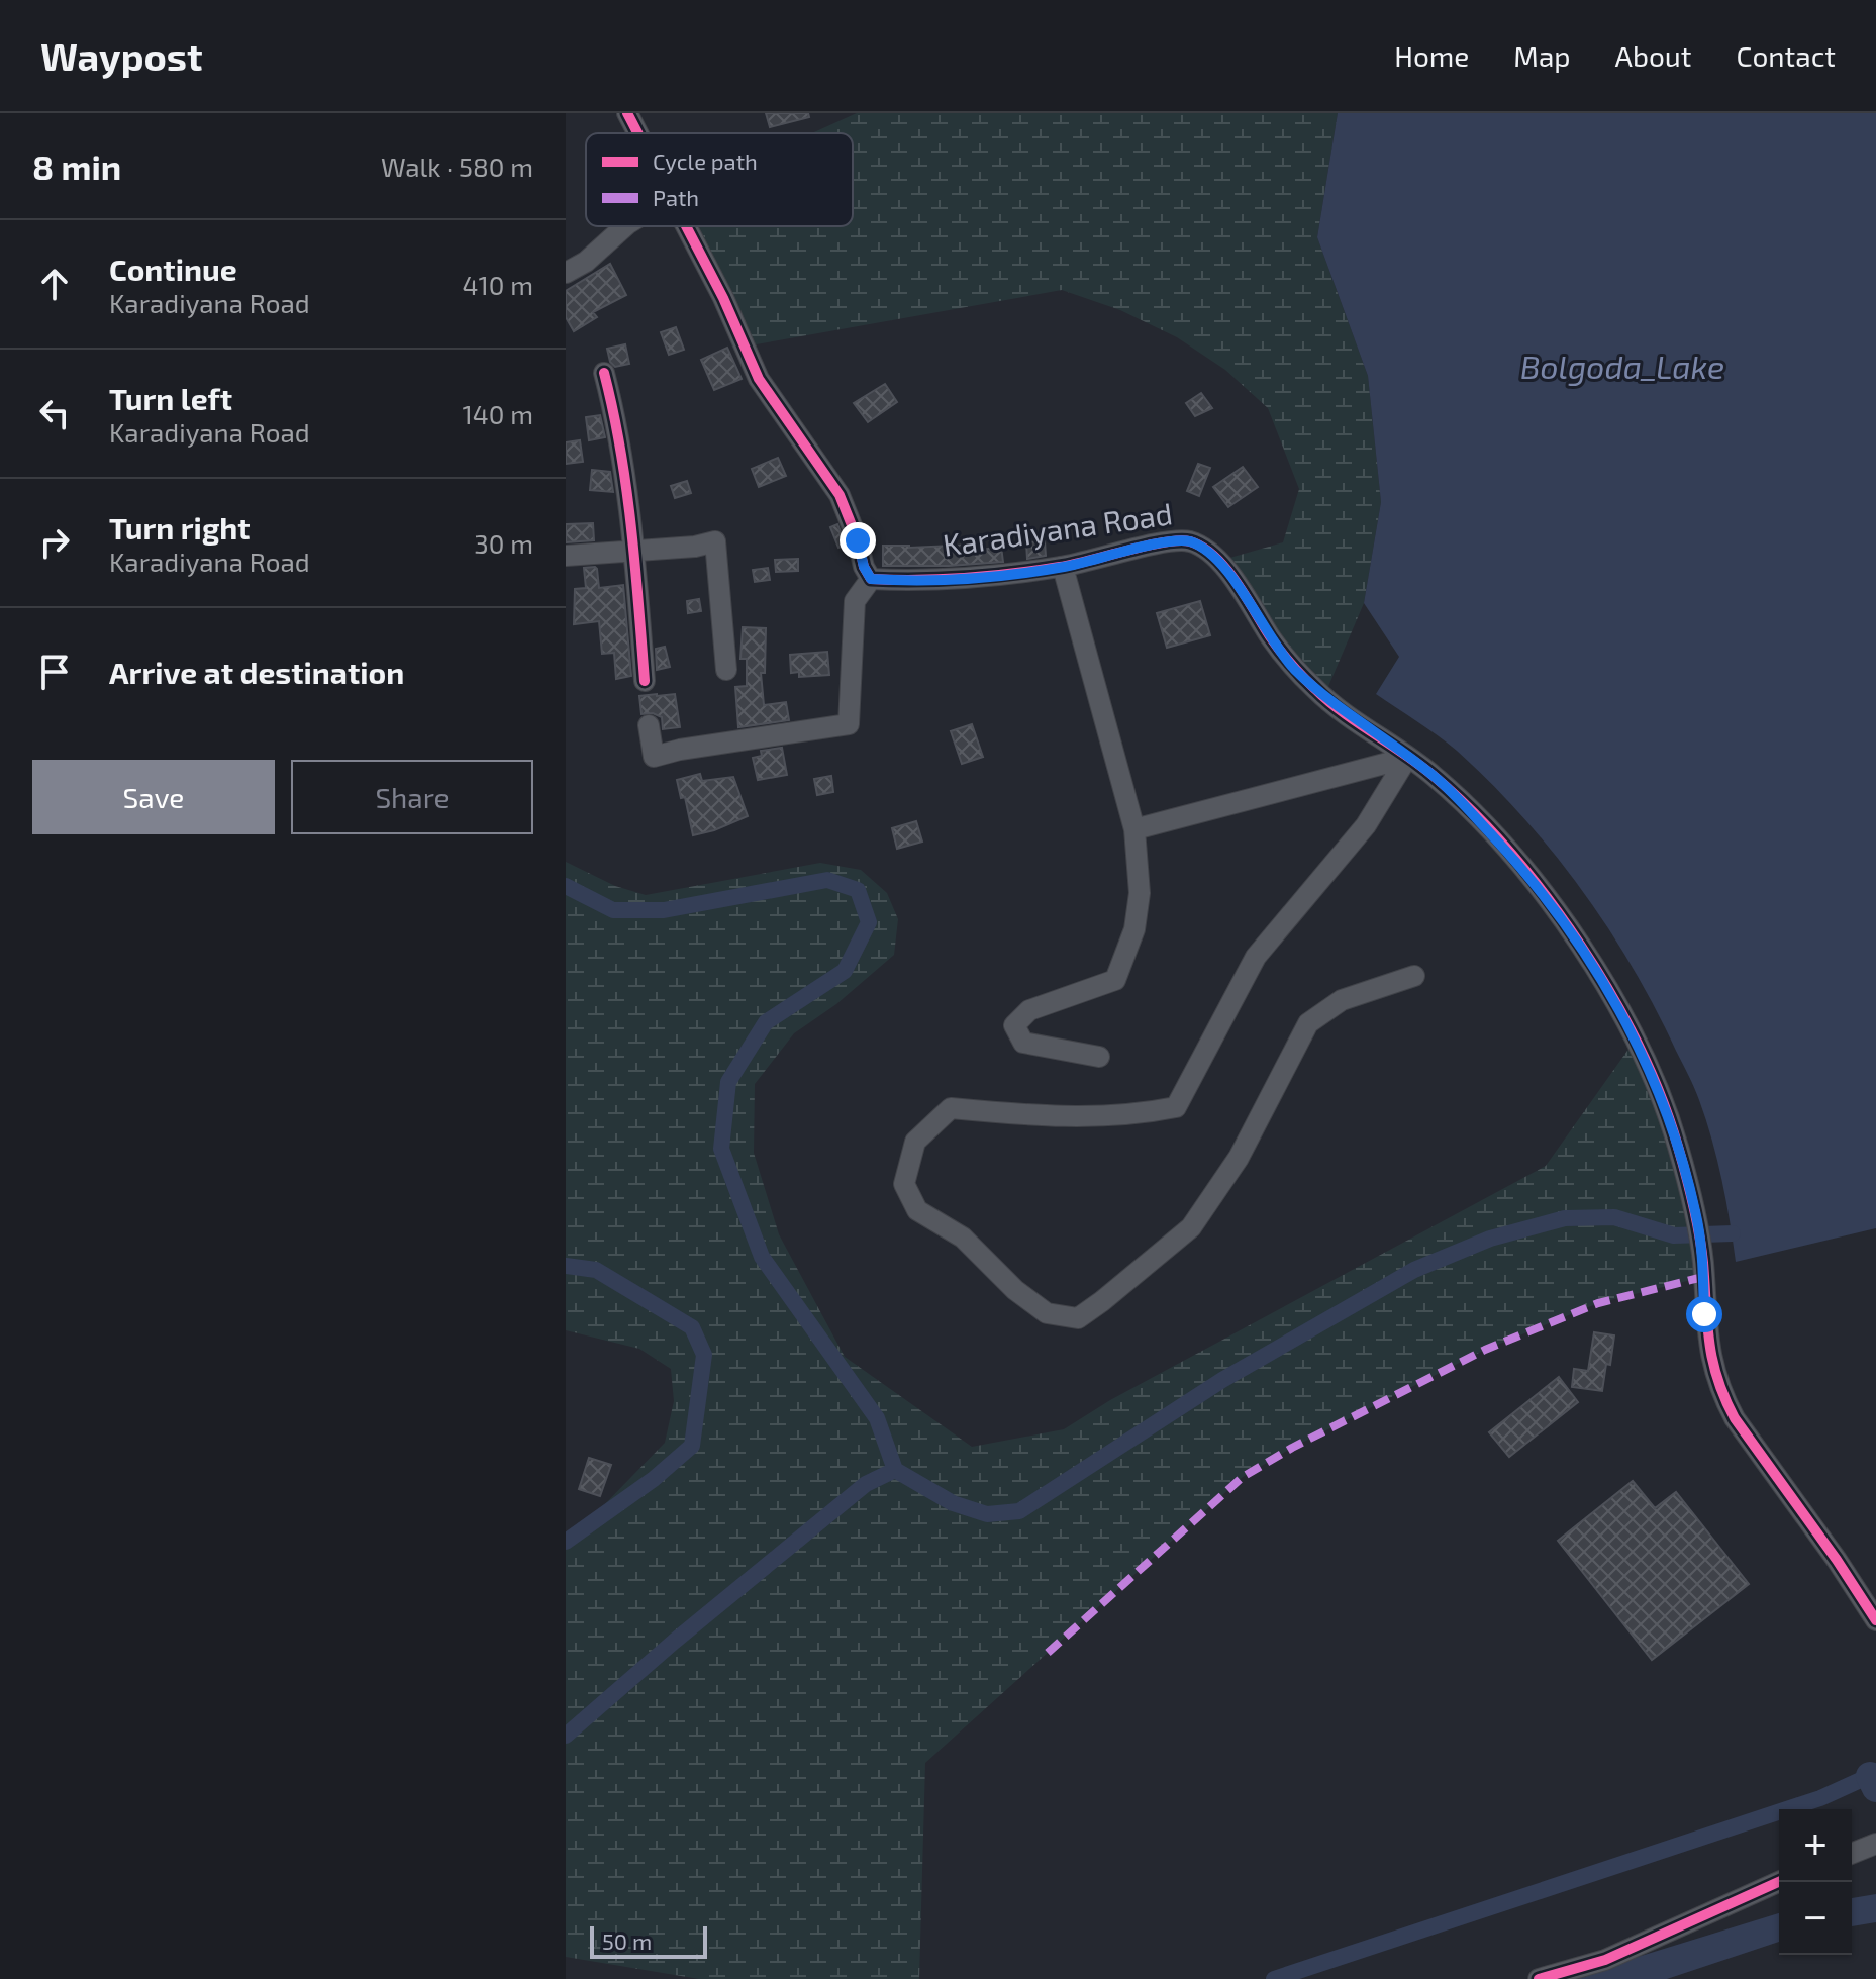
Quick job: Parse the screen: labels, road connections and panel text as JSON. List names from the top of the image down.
{
  "streets": {
    "street": ["Karadiyana Road"]
  },
  "water": ["Bolgoda_Lake"],
  "legend": ["Cycle path", "Path"],
  "scale_bar": "50 m",
  "page": {
    "header": "Waypost",
    "nav": [
      "Home",
      "Map",
      "About",
      "Contact"
    ],
    "heading": ["8 min", "Walk · 580 m"],
    "list": [
      ["Continue", "Karadiyana Road", "410 m"],
      ["Turn left", "Karadiyana Road", "140 m"],
      ["Turn right", "Karadiyana Road", "30 m"],
      "Arrive at destination"
    ],
    "buttons": ["Save", "Share"],
    "map_buttons": ["+", "−"],
    "scale": "50 m"
  }
}
